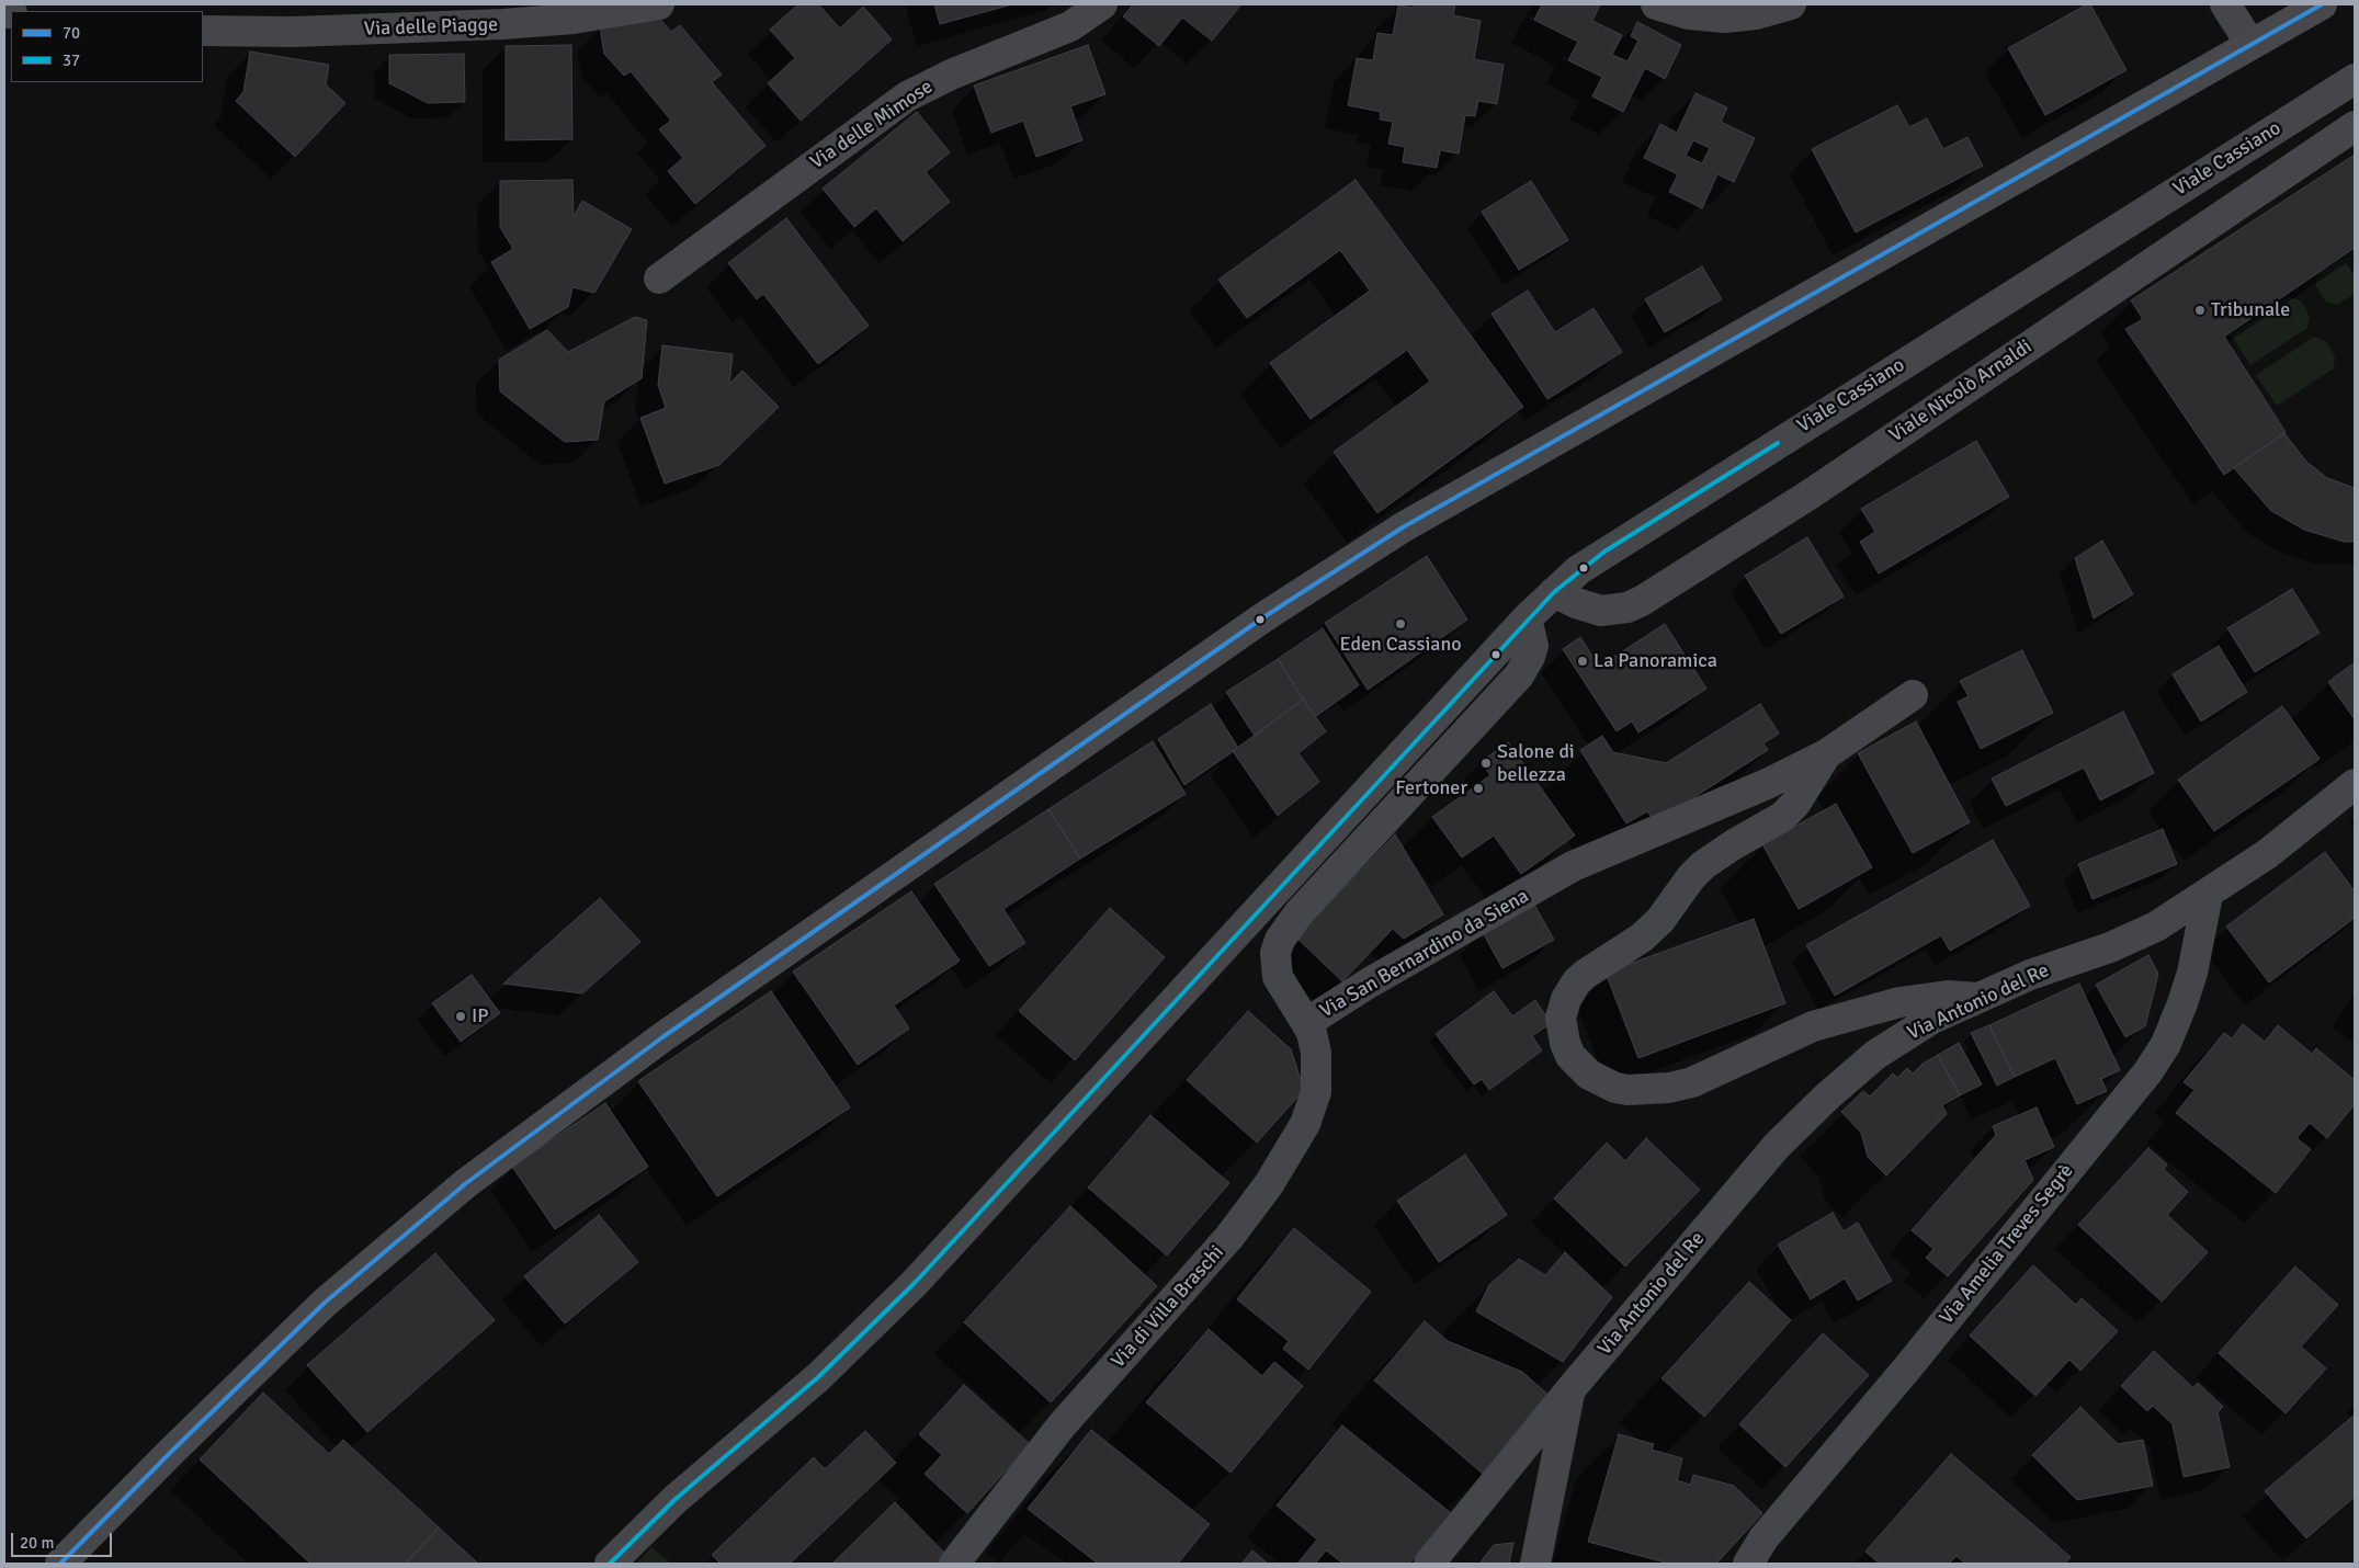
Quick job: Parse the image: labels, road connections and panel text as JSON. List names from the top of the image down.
{
  "streets": {
    "street": [
      "Via delle Piagge",
      "Via delle Mimose",
      "Viale Cassiano",
      "Viale Nicolò Arnaldi",
      "Via San Bernardino da Siena",
      "Via Antonio del Re",
      "Via Amelia Treves Segrè",
      "Via di Villa Braschi"
    ]
  },
  "crossings": [
    ["Viale Cassiano", "Viale Nicolò Arnaldi"],
    ["Viale Cassiano", "Via San Bernardino da Siena"],
    ["Via San Bernardino da Siena", "Via Antonio del Re"],
    ["Via San Bernardino da Siena", "Via di Villa Braschi"],
    ["Via Antonio del Re", "Via Amelia Treves Segrè"]
  ],
  "places": [
    "Tribunale",
    "Eden Cassiano",
    "La Panoramica",
    "Salone di bellezza",
    "Fertoner",
    "IP"
  ],
  "lines": ["transit line 70", "transit line 37"],
  "legend": ["70", "37"],
  "scale_bar": "20 m"
}
